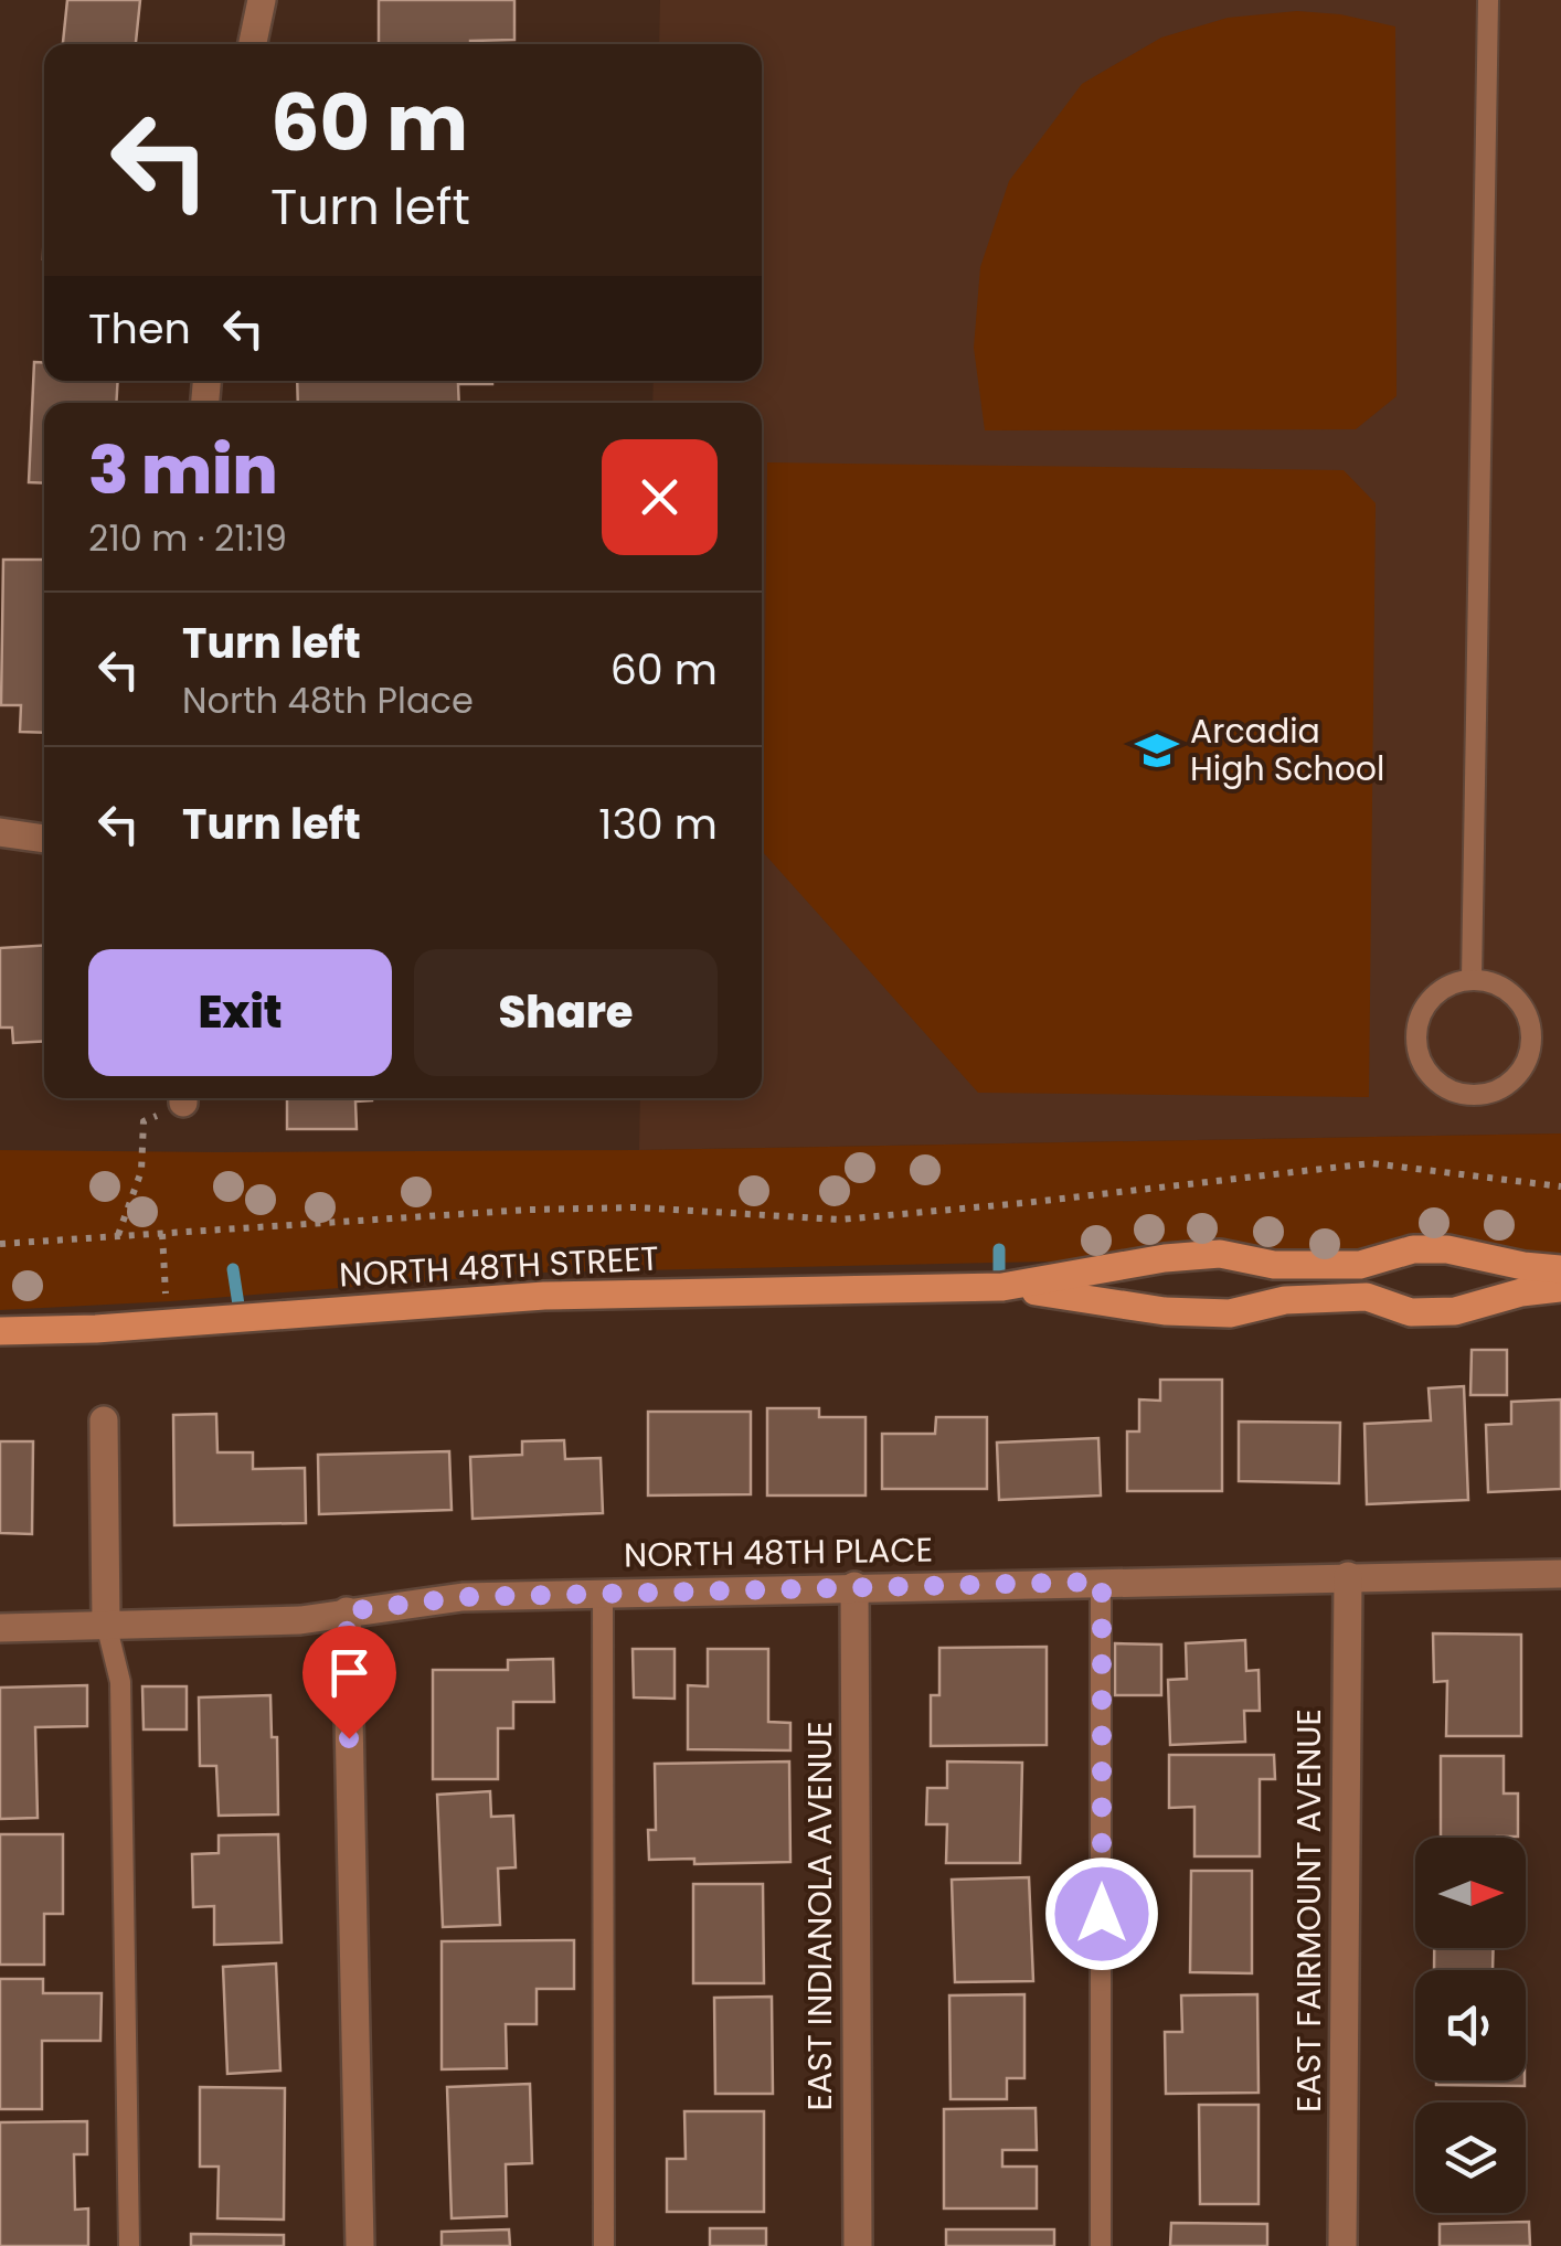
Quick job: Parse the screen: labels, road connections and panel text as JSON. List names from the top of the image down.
{
  "streets": {
    "street": [
      "NORTH 48TH STREET",
      "NORTH 48TH PLACE",
      "EAST FAIRMOUNT AVENUE",
      "EAST INDIANOLA AVENUE"
    ]
  },
  "crossings": [
    ["NORTH 48TH PLACE", "EAST FAIRMOUNT AVENUE"],
    ["NORTH 48TH PLACE", "EAST INDIANOLA AVENUE"]
  ],
  "places": {
    "school or university": ["Arcadia High School"]
  },
  "north": "right",
  "page": {
    "turn": ["60 m", "Turn left"],
    "then": "Then",
    "heading": ["3 min", "210 m · 21:19"],
    "list": [
      {
        "name": "Turn left",
        "note": "North 48th Place",
        "value": "60 m"
      },
      {
        "name": "Turn left",
        "value": "130 m"
      }
    ],
    "buttons": ["Exit", "Share"]
  }
}
